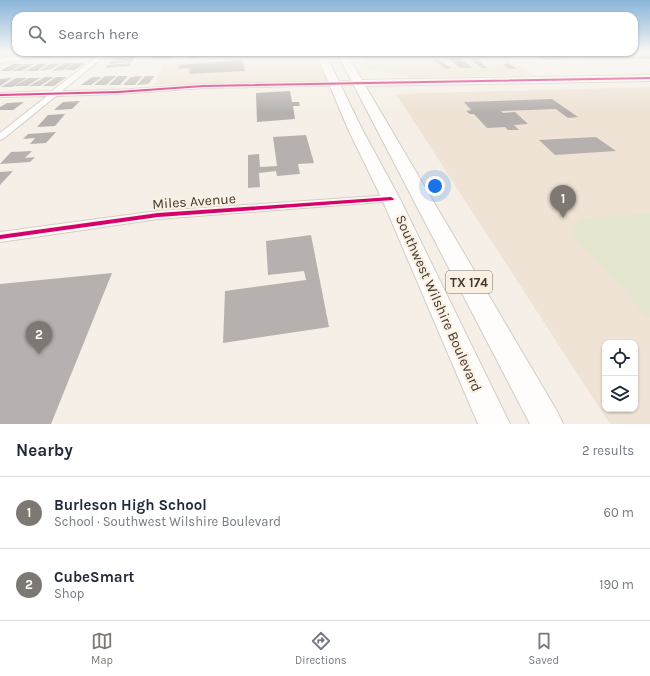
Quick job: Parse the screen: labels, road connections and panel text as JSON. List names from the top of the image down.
{
  "streets": {
    "main road": ["TX 174", "Southwest Wilshire Boulevard"],
    "street": ["Miles Avenue"]
  },
  "crossings": [
    ["Miles Avenue", "Southwest Wilshire Boulevard"]
  ],
  "page": {
    "search": "Search here",
    "pins": ["1", "2"],
    "heading": ["Nearby", "2 results"],
    "list": [
      {
        "mark": "1",
        "name": "Burleson High School",
        "note": "School · Southwest Wilshire Boulevard",
        "value": "60 m"
      },
      {
        "mark": "2",
        "name": "CubeSmart",
        "note": "Shop",
        "value": "190 m"
      }
    ],
    "nav": ["Map", "Directions", "Saved"]
  }
}
